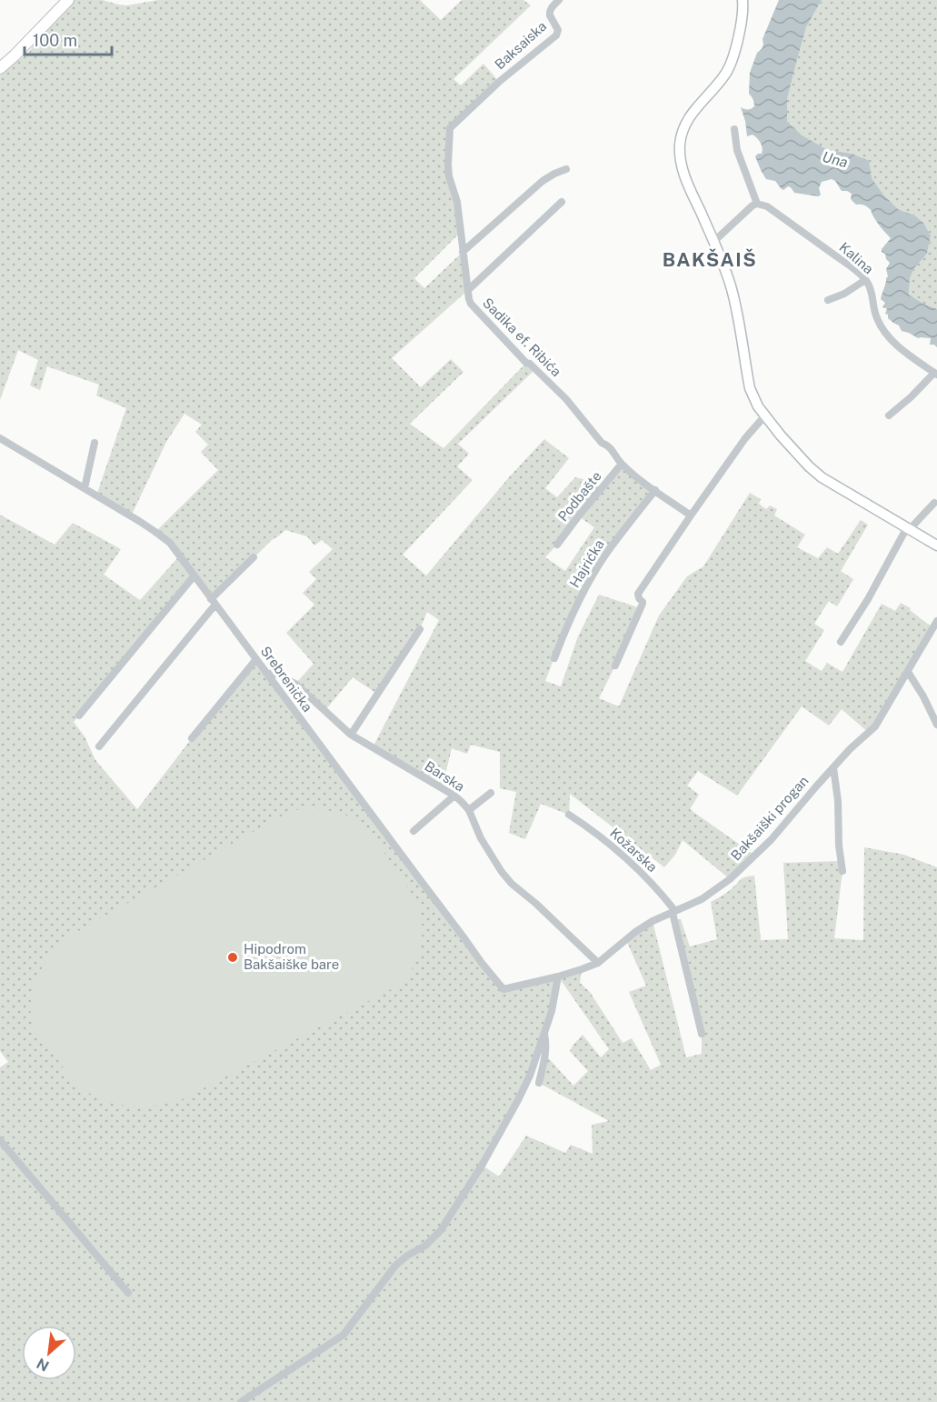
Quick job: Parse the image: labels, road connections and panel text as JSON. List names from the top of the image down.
{
  "streets": {
    "street": [
      "Baksaiska",
      "Kalina",
      "Sadika ef. Ribića",
      "Podbašte",
      "Hajrićka",
      "Srebrenička",
      "Barska",
      "Bakšaiški progan",
      "Kožarska"
    ]
  },
  "crossings": [
    ["Baksaiska", "Sadika ef. Ribića"],
    ["Sadika ef. Ribića", "Podbašte"],
    ["Sadika ef. Ribića", "Hajrićka"],
    ["Srebrenička", "Barska"],
    ["Srebrenička", "Bakšaiški progan"],
    ["Barska", "Bakšaiški progan"],
    ["Bakšaiški progan", "Kožarska"]
  ],
  "districts": ["BAKŠAIŠ"],
  "water": ["Una"],
  "places": ["Hipodrom Bakšaiške bare"],
  "scale_bar": "100 m",
  "north": "bottom left"
}
